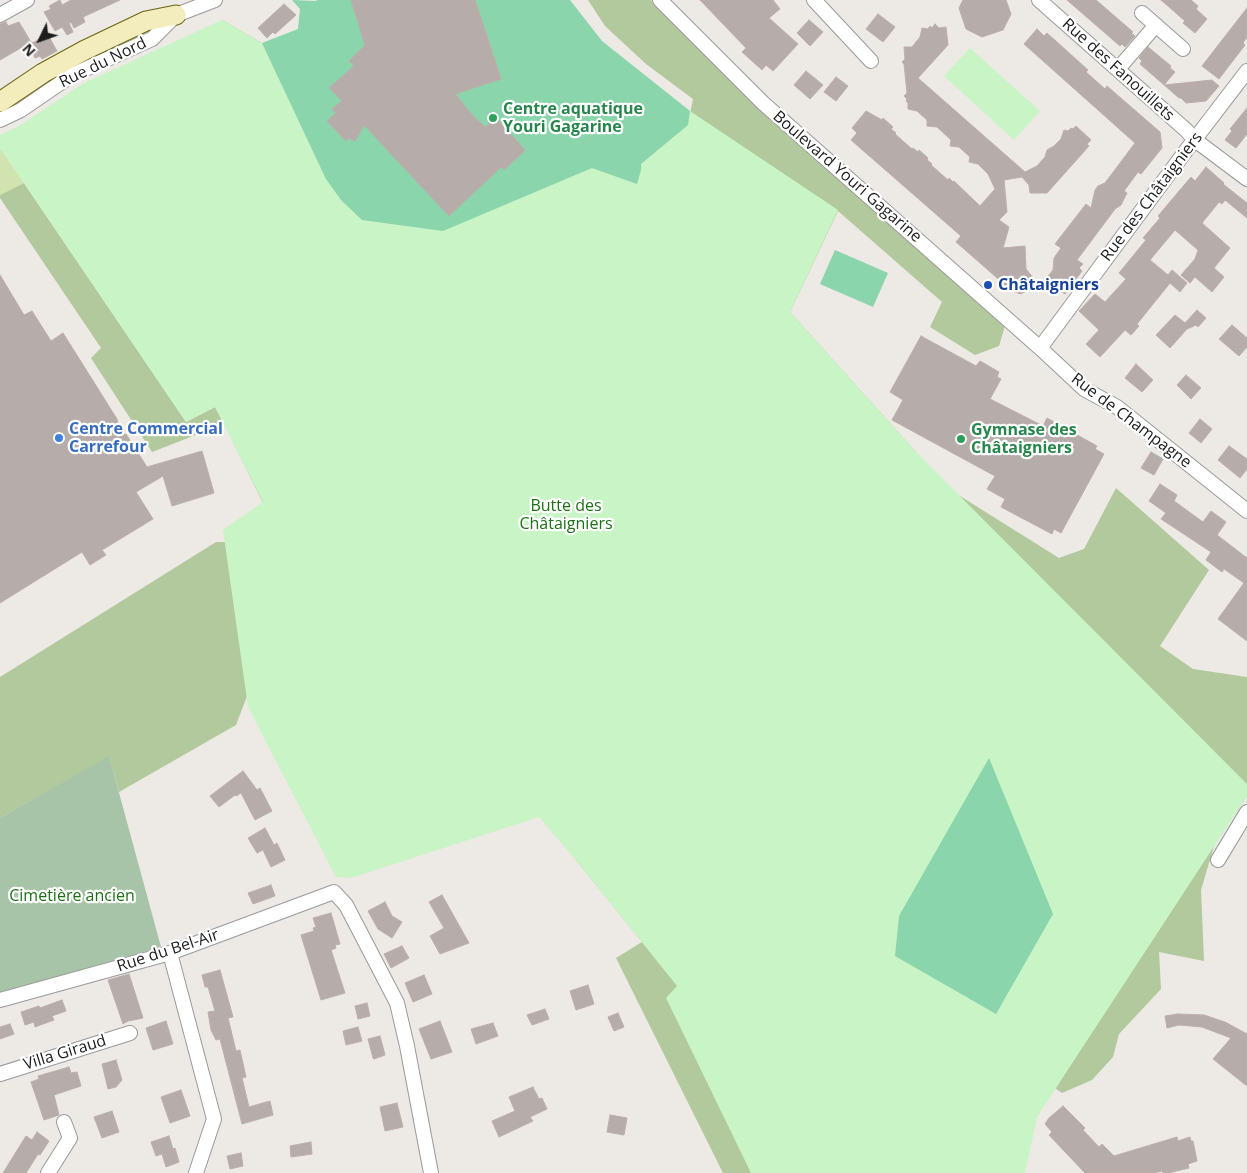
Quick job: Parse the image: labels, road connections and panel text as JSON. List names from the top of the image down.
{
  "streets": {
    "street": [
      "Rue du Nord",
      "Rue des Fanouillets",
      "Boulevard Youri Gagarine",
      "Rue des Châtaigniers",
      "Rue de Champagne",
      "Rue du Bel-Air",
      "Villa Giraud"
    ]
  },
  "crossings": [
    ["Rue des Fanouillets", "Rue des Châtaigniers"],
    ["Boulevard Youri Gagarine", "Rue des Châtaigniers"],
    ["Boulevard Youri Gagarine", "Rue de Champagne"],
    ["Rue des Châtaigniers", "Rue de Champagne"]
  ],
  "parks": ["Butte des Châtaigniers", "Cimetière ancien"],
  "places": [
    "Centre aquatique Youri Gagarine",
    "Châtaigniers",
    "Centre Commercial Carrefour",
    "Gymnase des Châtaigniers"
  ],
  "north": "bottom left"
}
